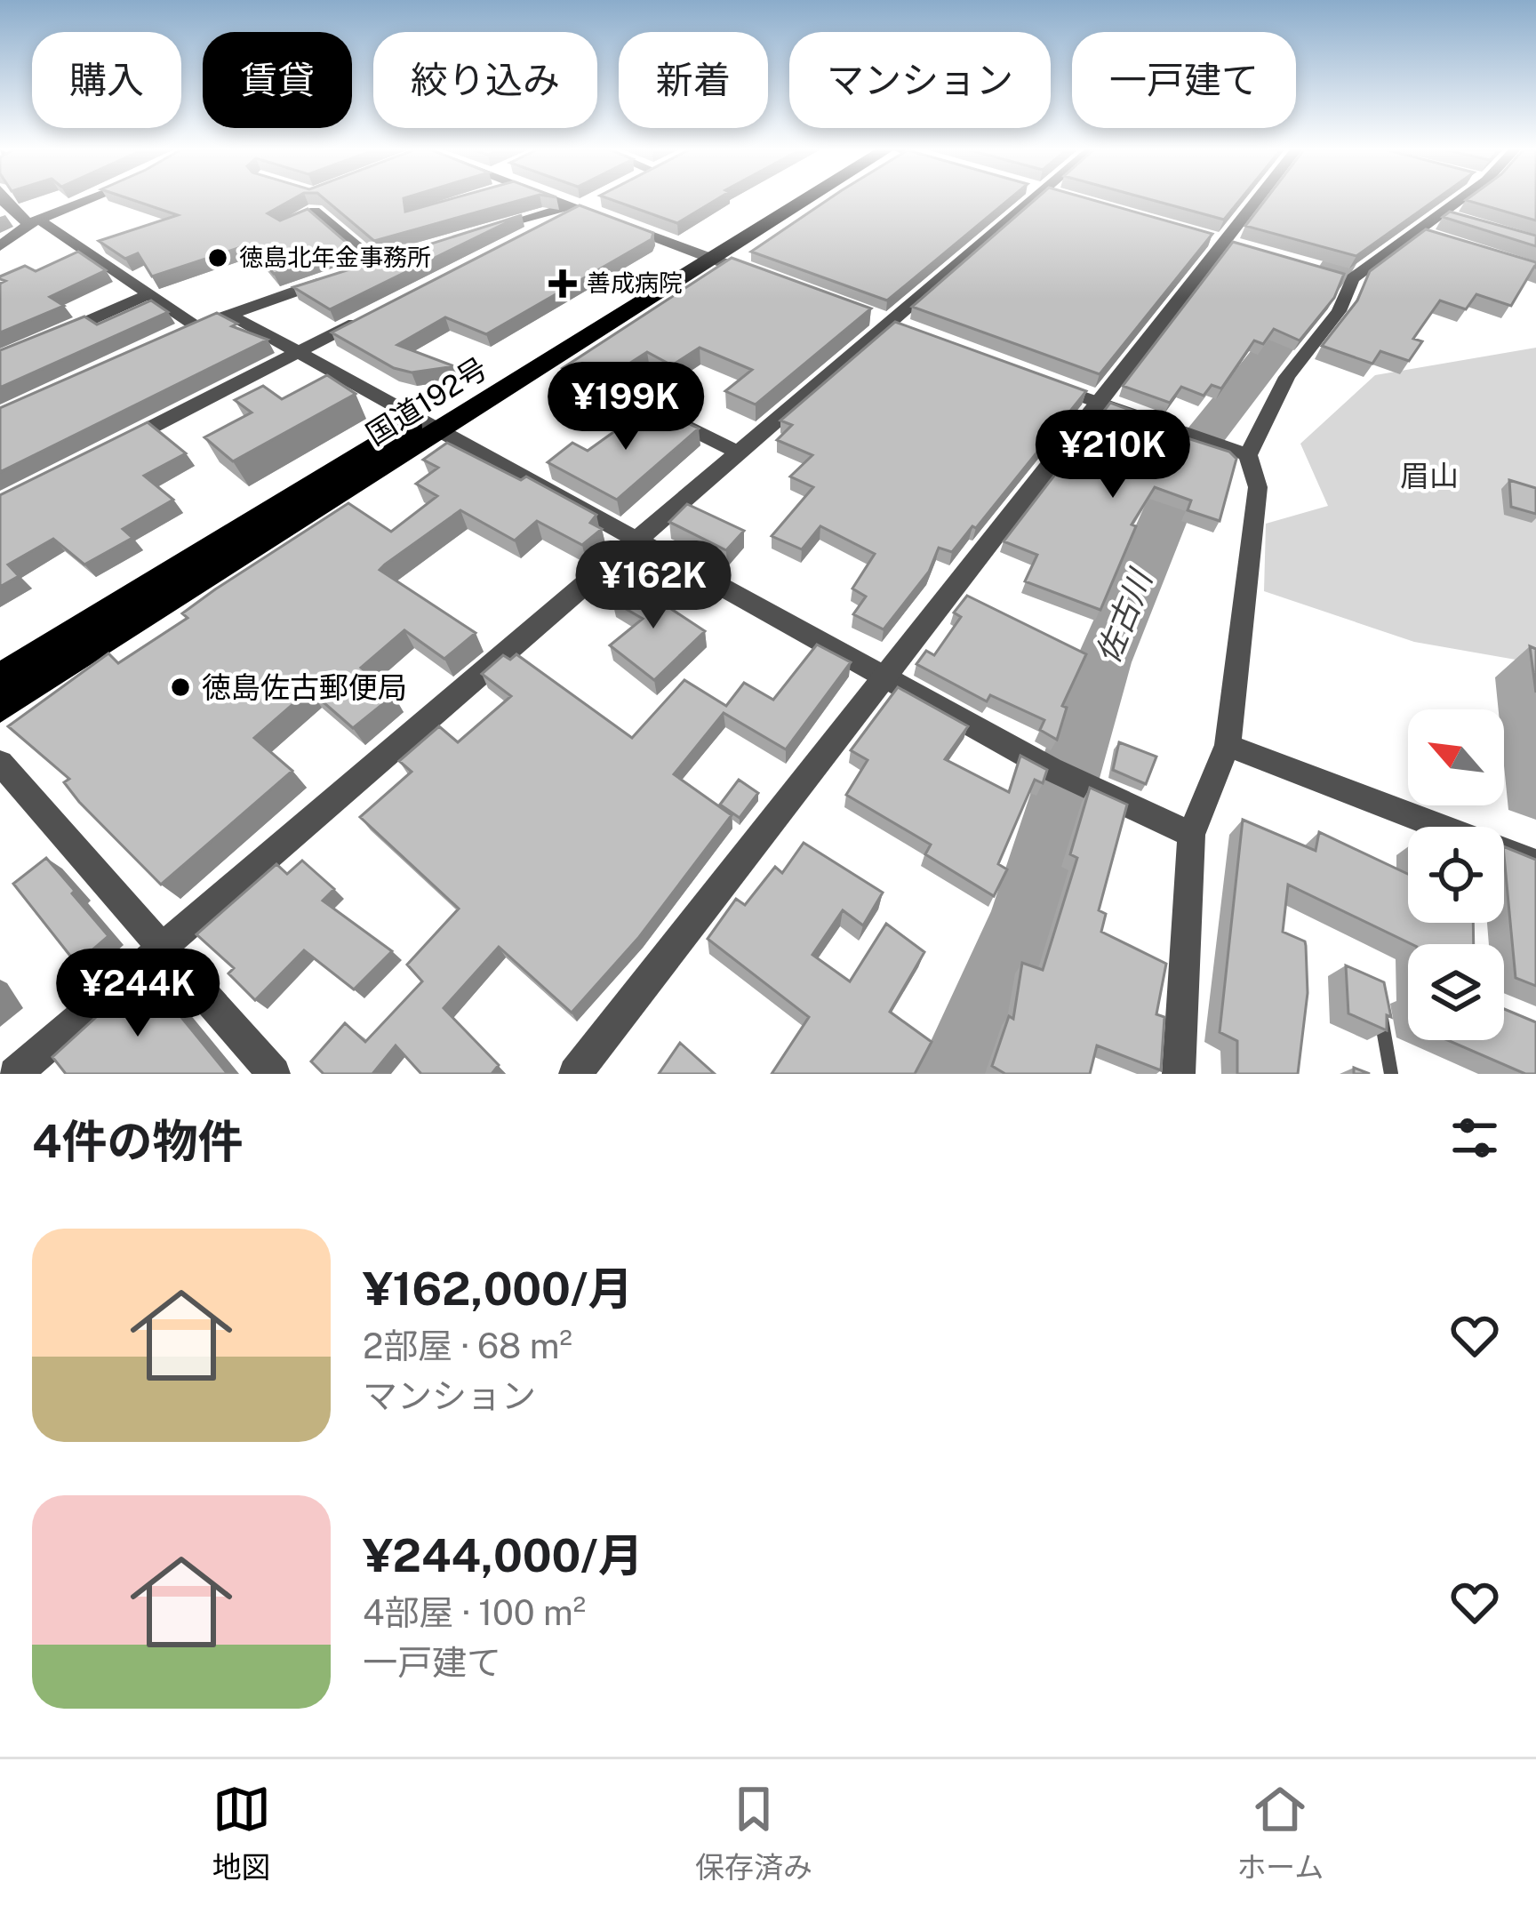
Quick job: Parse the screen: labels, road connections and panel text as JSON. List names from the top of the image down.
{
  "streets": {
    "highway": ["国道192号"]
  },
  "water": ["佐古川"],
  "parks": ["眉山"],
  "places": {
    "other": ["徳島北年金事務所", "徳島佐古郵便局"],
    "health": ["善成病院"]
  },
  "north": "top left",
  "page": {
    "chip": [
      "購入",
      "賃貸",
      "絞り込み",
      "新着",
      "マンション",
      "一戸建て"
    ],
    "price": [
      "¥199K",
      "¥210K",
      "¥162K",
      "¥244K"
    ],
    "heading": "4件の物件",
    "list": [
      {
        "name": "¥162,000/月",
        "note": "2部屋 · 68 m² · マンション"
      },
      {
        "name": "¥244,000/月",
        "note": "4部屋 · 100 m² · 一戸建て"
      }
    ],
    "tabs": ["地図", "保存済み", "ホーム"]
  }
}
